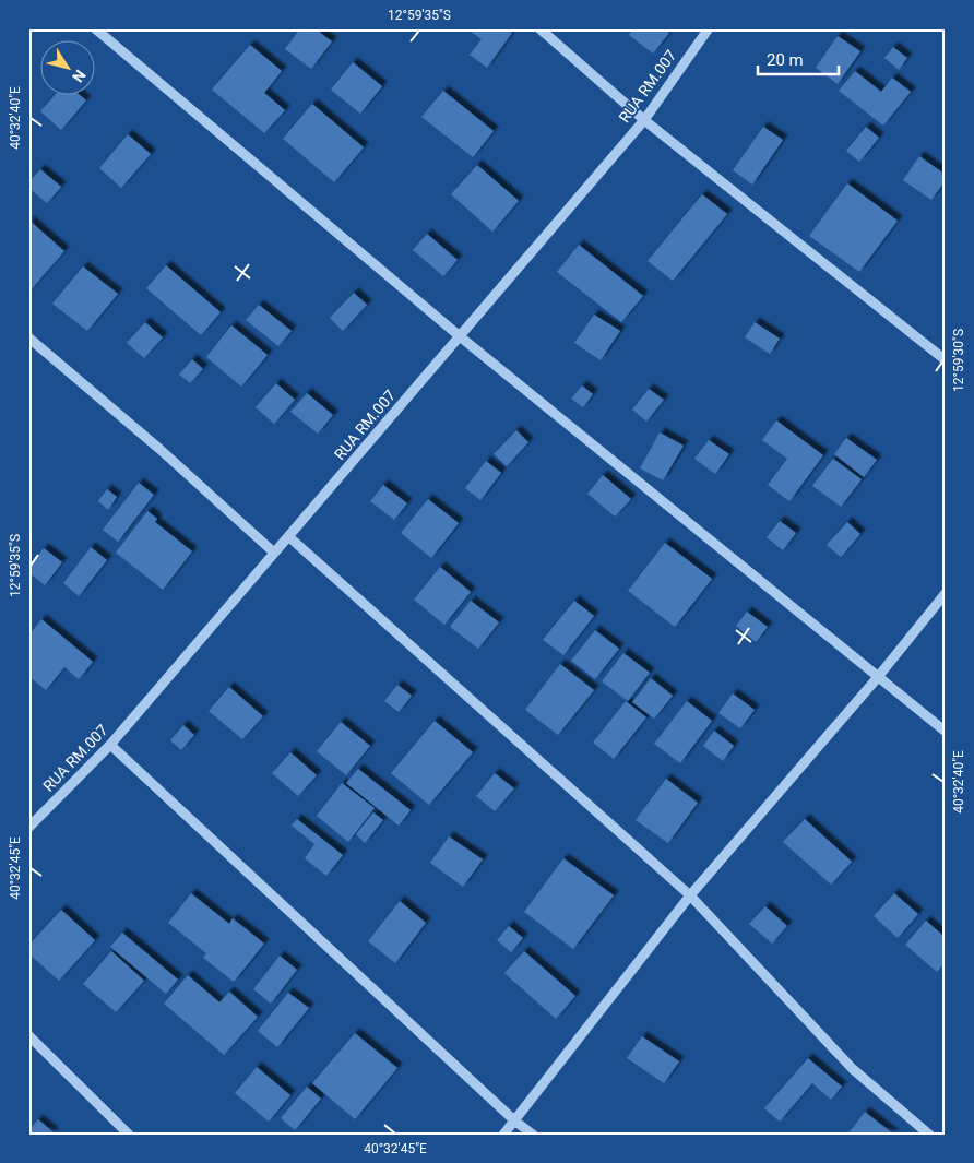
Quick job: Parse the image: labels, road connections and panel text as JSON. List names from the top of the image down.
{
  "streets": {
    "street": ["RUA RM.007"]
  },
  "scale_bar": "20 m",
  "north": "bottom right",
  "coordinates": [
    "12°59'35\"S",
    "40°32'40\"E",
    "12°59'30\"S",
    "40°32'45\"E"
  ]
}
